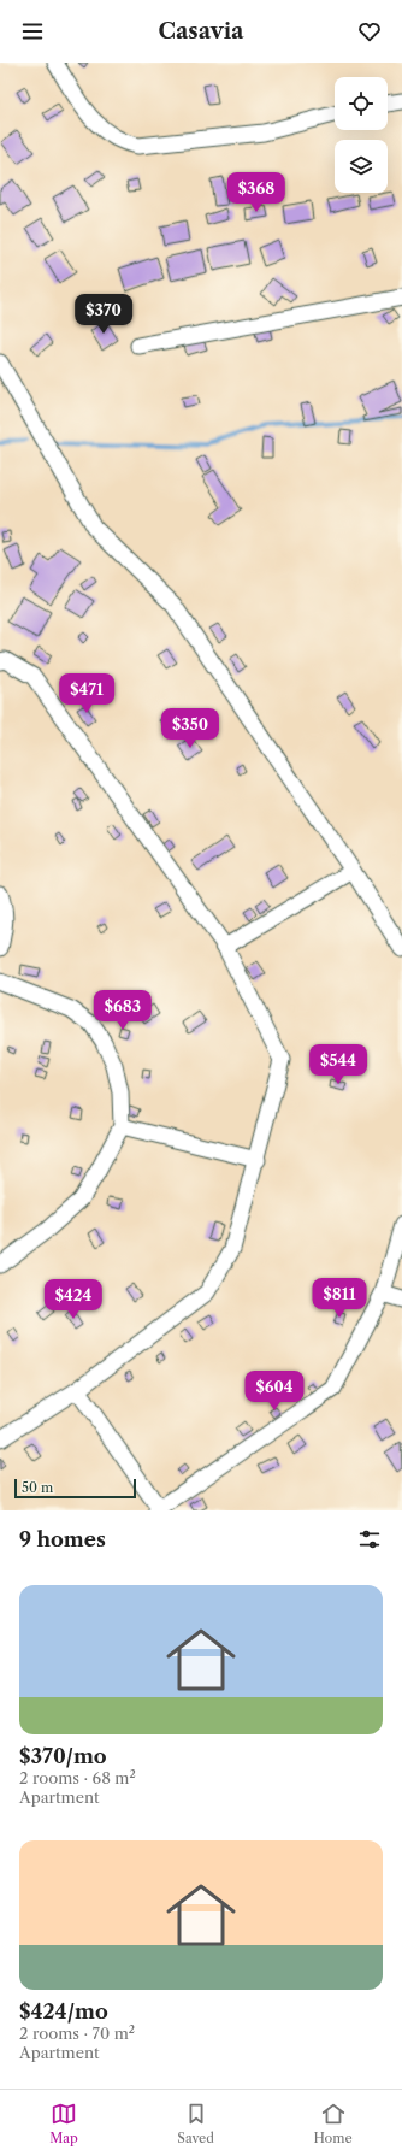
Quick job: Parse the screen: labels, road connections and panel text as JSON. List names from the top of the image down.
{
  "scale_bar": "50 m",
  "page": {
    "header": "Casavia",
    "price": [
      "$368",
      "$370",
      "$471",
      "$350",
      "$683",
      "$544",
      "$811",
      "$424",
      "$604"
    ],
    "scale": "50 m",
    "heading": "9 homes",
    "list": [
      {
        "name": "$370/mo",
        "note": "2 rooms · 68 m² · Apartment"
      },
      {
        "name": "$424/mo",
        "note": "2 rooms · 70 m² · Apartment"
      }
    ],
    "tabs": ["Map", "Saved", "Home"]
  }
}
